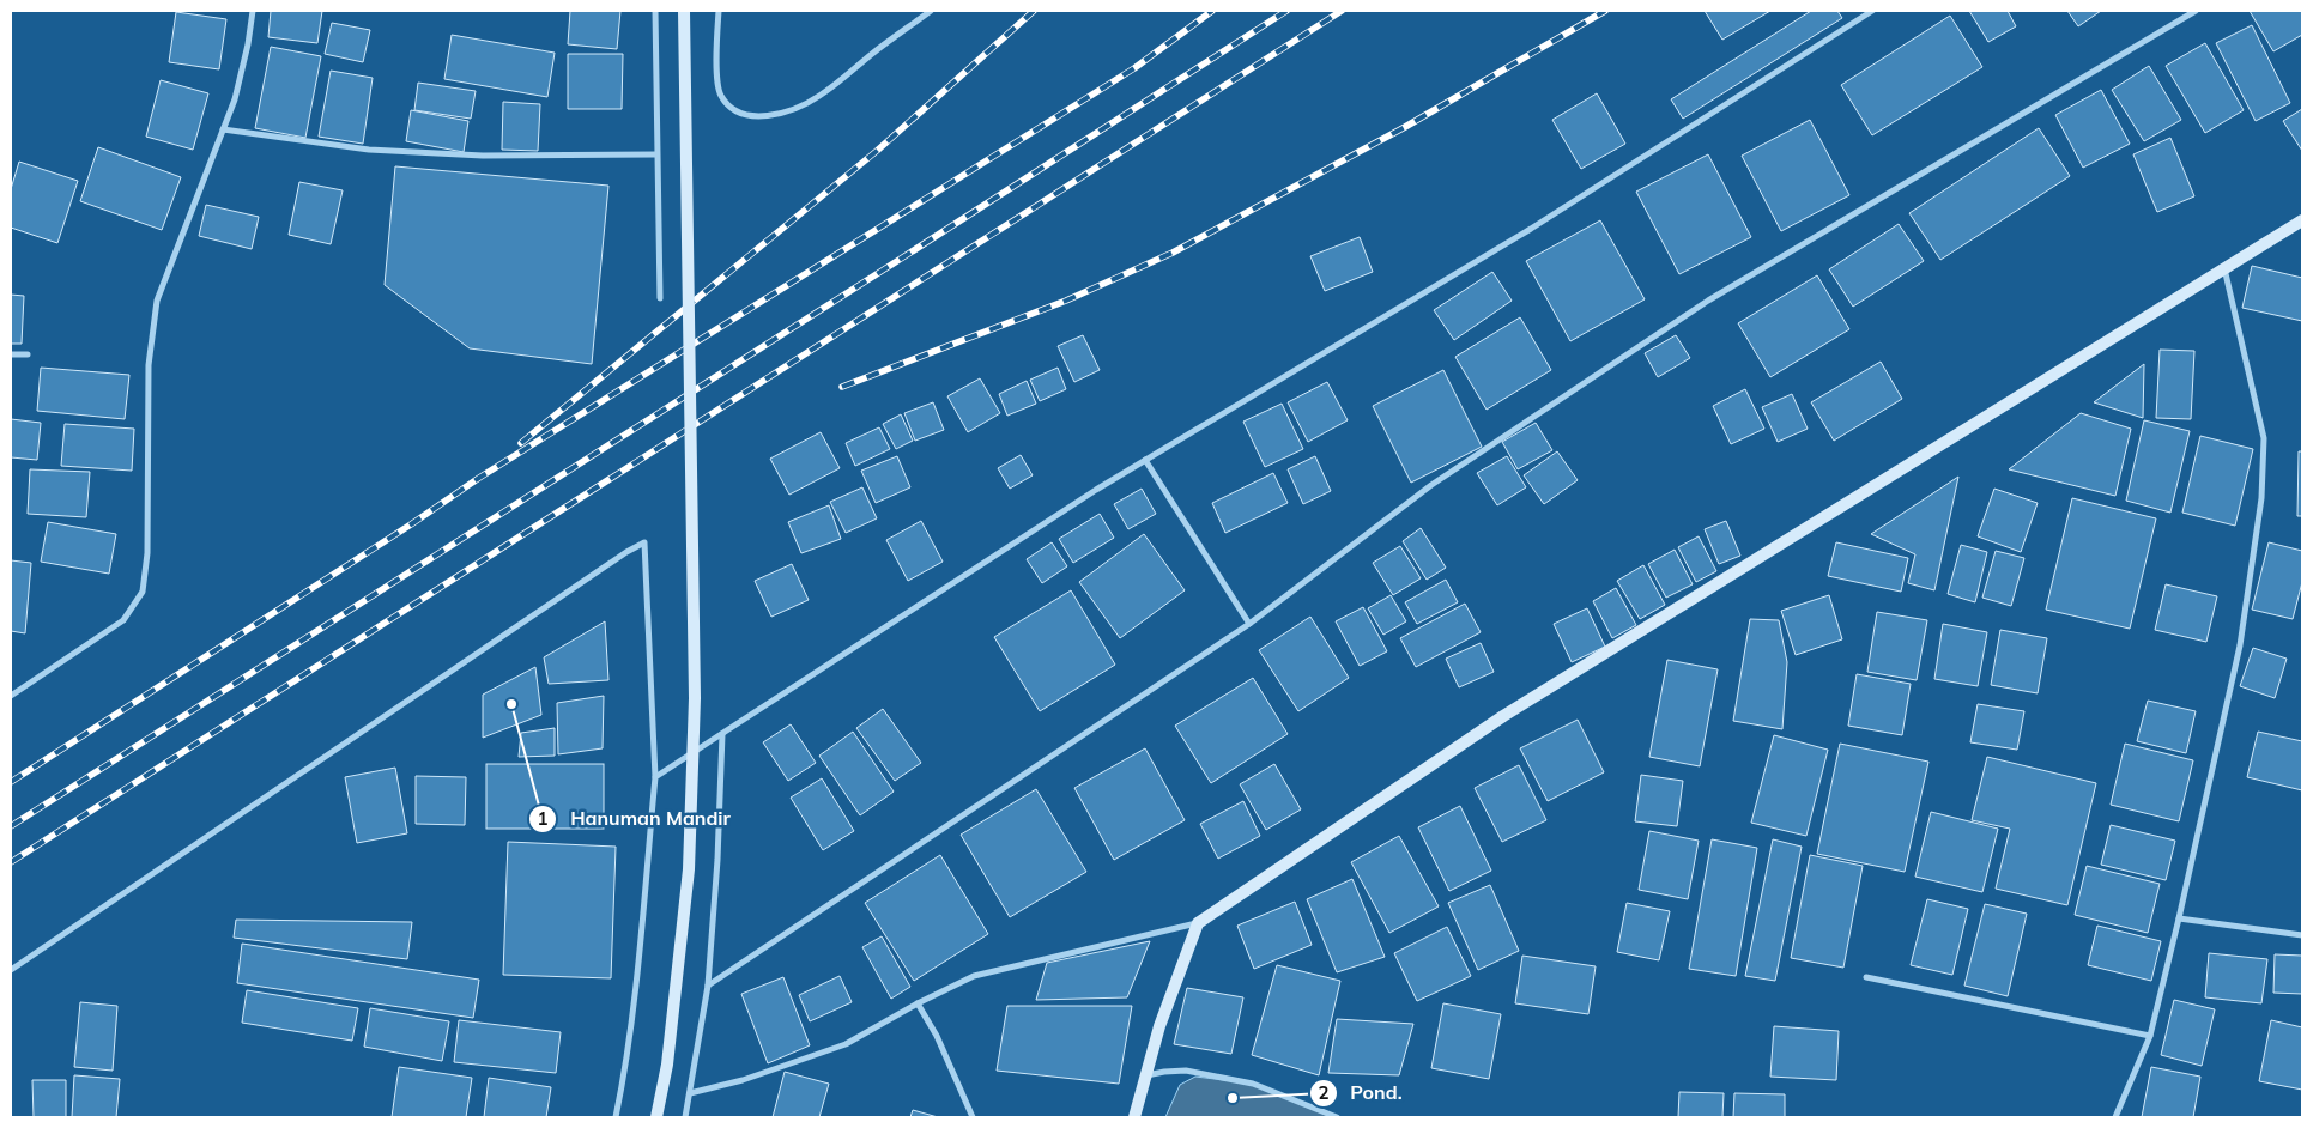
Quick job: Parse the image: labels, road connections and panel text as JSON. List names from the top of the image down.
{
  "places": ["Hanuman Mandir", "Pond."]
}
